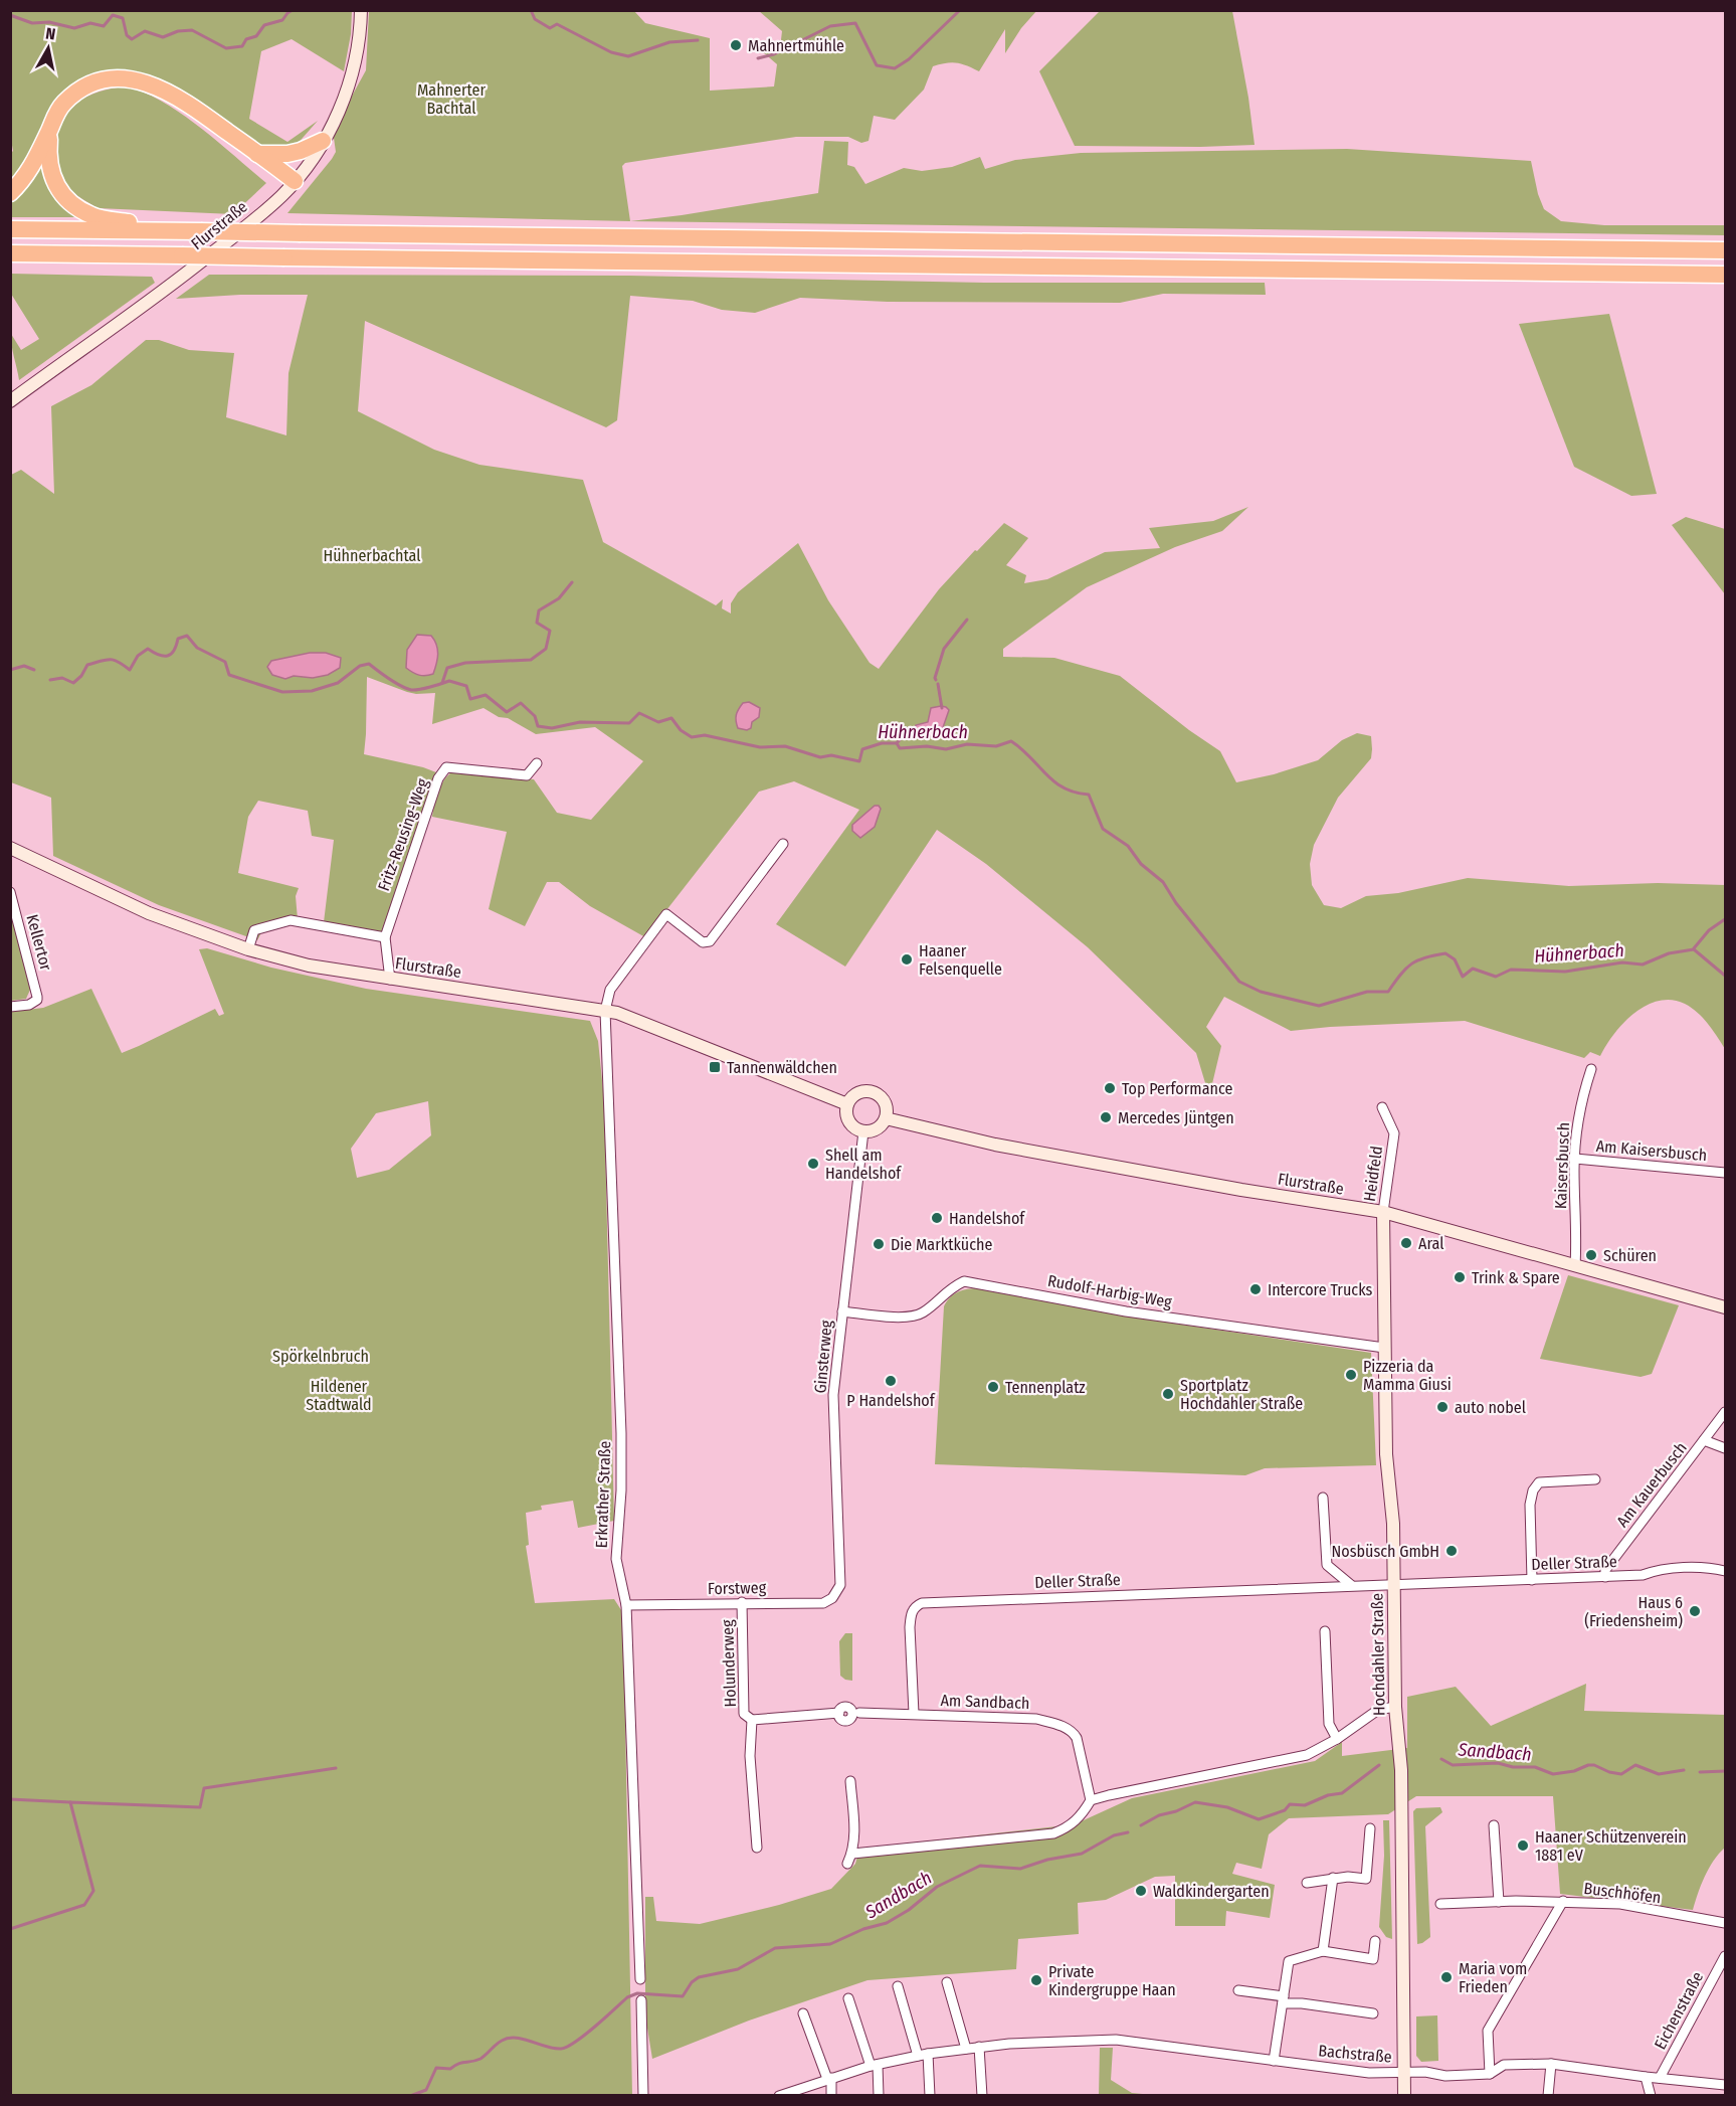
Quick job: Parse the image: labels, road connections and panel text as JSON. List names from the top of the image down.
{
  "streets": {
    "main road": ["Flurstraße", "Hochdahler Straße"],
    "street": [
      "Fritz-Reusing-Weg",
      "Kellertor",
      "Am Kaisersbusch",
      "Kaisersbusch",
      "Heidfeld",
      "Rudolf-Harbig-Weg",
      "Ginsterweg",
      "Am Kauerbusch",
      "Erkrather Straße",
      "Deller Straße",
      "Forstweg",
      "Holunderweg",
      "Am Sandbach",
      "Buschhöfen",
      "Eichenstraße",
      "Bachstraße"
    ]
  },
  "crossings": [
    ["Flurstraße", "Fritz-Reusing-Weg"],
    ["Flurstraße", "Kaisersbusch"],
    ["Flurstraße", "Heidfeld"],
    ["Flurstraße", "Ginsterweg"],
    ["Flurstraße", "Erkrather Straße"],
    ["Flurstraße", "Hochdahler Straße"],
    ["Am Kaisersbusch", "Kaisersbusch"],
    ["Heidfeld", "Hochdahler Straße"],
    ["Rudolf-Harbig-Weg", "Ginsterweg"],
    ["Rudolf-Harbig-Weg", "Hochdahler Straße"],
    ["Ginsterweg", "Forstweg"],
    ["Am Kauerbusch", "Deller Straße"],
    ["Erkrather Straße", "Forstweg"],
    ["Deller Straße", "Hochdahler Straße"],
    ["Deller Straße", "Am Sandbach"],
    ["Forstweg", "Holunderweg"],
    ["Hochdahler Straße", "Bachstraße"],
    ["Buschhöfen", "Bachstraße"],
    ["Eichenstraße", "Bachstraße"]
  ],
  "water": ["Hühnerbach", "Sandbach"],
  "parks": [
    "Mahnerter Bachtal",
    "Hühnerbachtal",
    "Spörkelnbruch",
    "Hildener Stadtwald"
  ],
  "places": {
    "other": [
      "Mahnertmühle",
      "Haaner Felsenquelle",
      "Top Performance",
      "Mercedes Jüntgen",
      "Shell am Handelshof",
      "Handelshof",
      "Aral",
      "Die Marktküche",
      "Schüren",
      "Trink & Spare",
      "Intercore Trucks",
      "Pizzeria da Mamma Giusi",
      "P Handelshof",
      "Tennenplatz",
      "Sportplatz Hochdahler Straße",
      "auto nobel",
      "Nosbüsch GmbH",
      "Haus 6 (Friedensheim)",
      "Haaner Schützenverein 1881 eV",
      "Waldkindergarten",
      "Maria vom Frieden",
      "Private Kindergruppe Haan"
    ],
    "transit": ["Tannenwäldchen"]
  },
  "north": "top"
}
